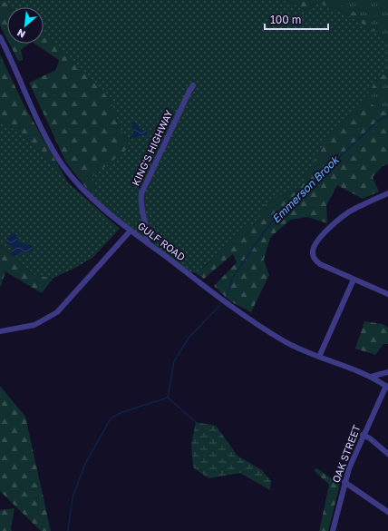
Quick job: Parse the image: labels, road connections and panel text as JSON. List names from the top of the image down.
{
  "streets": {
    "street": ["KING'S HIGHWAY", "GULF ROAD", "OAK STREET"]
  },
  "crossings": [
    ["KING'S HIGHWAY", "GULF ROAD"],
    ["GULF ROAD", "OAK STREET"]
  ],
  "water": ["Emmerson Brook"],
  "scale_bar": "100 m",
  "north": "bottom left"
}
